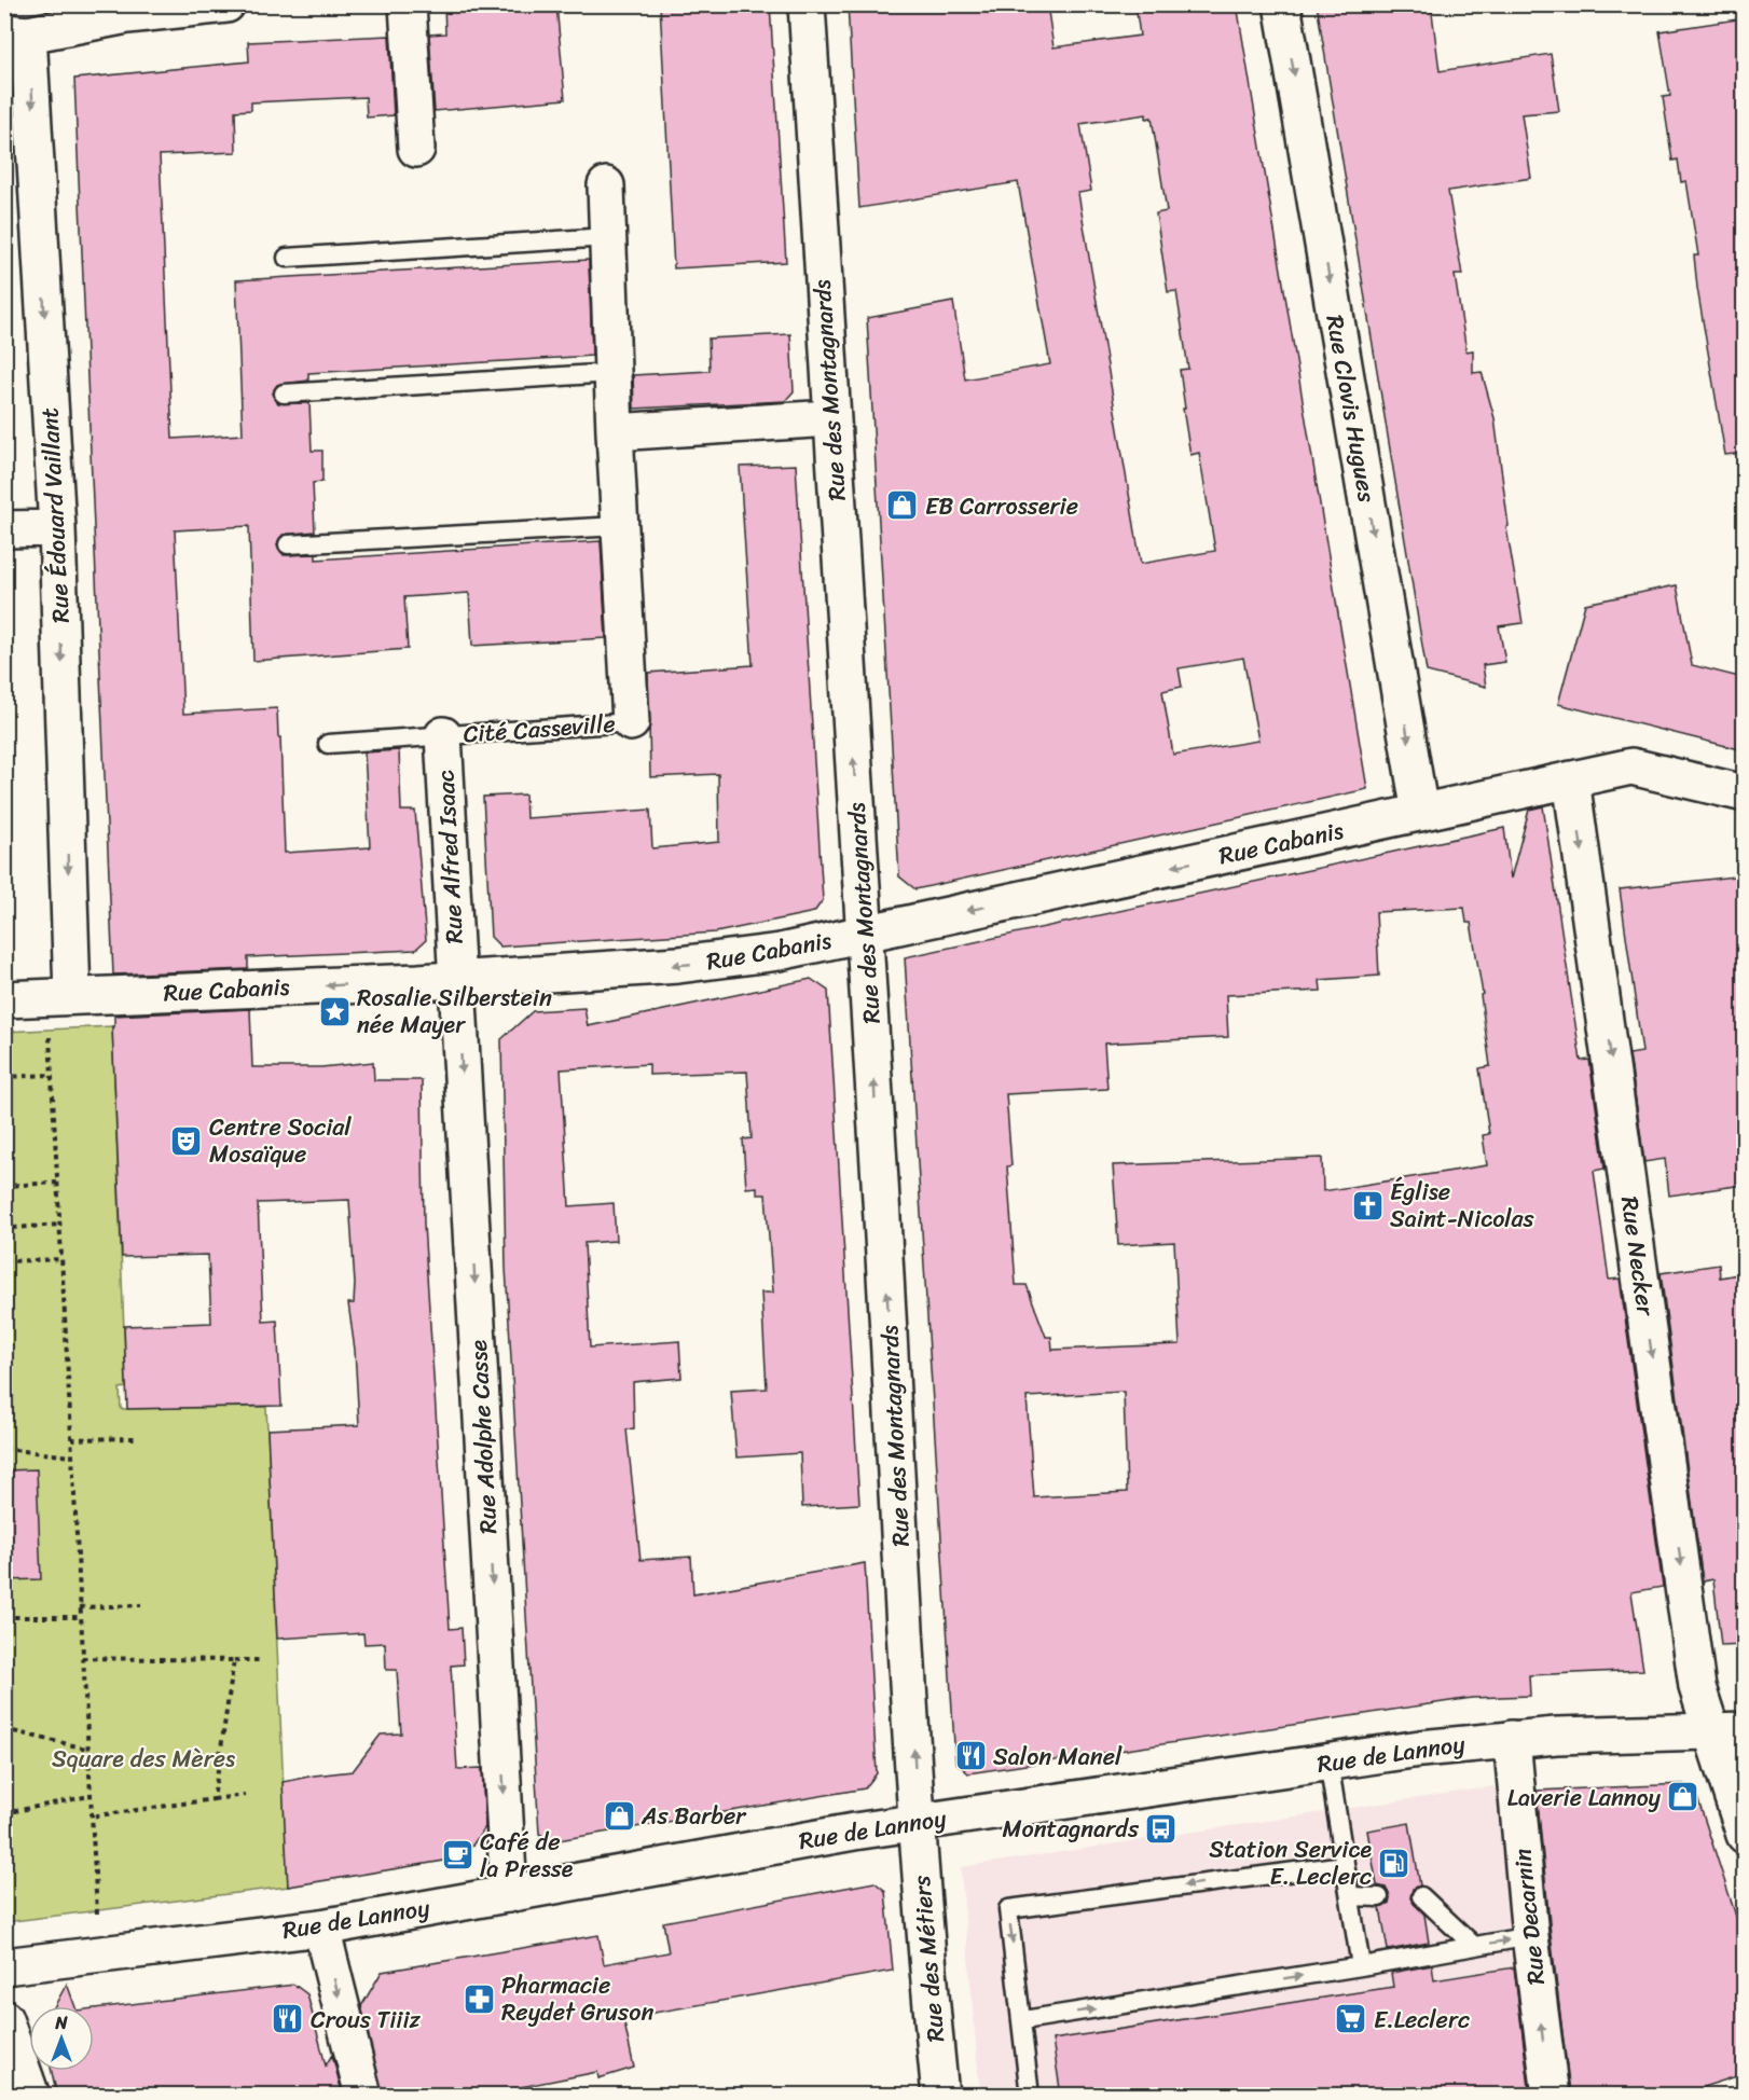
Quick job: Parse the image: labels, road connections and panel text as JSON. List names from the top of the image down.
{
  "streets": {
    "street": [
      "Rue des Montagnards",
      "Rue Clovis Hugues",
      "Rue Édouard Vaillant",
      "Cité Casseville",
      "Rue Cabanis",
      "Rue Alfred Isaac",
      "Rue Necker",
      "Rue Adolphe Casse",
      "Rue de Lannoy",
      "Rue Decarnin",
      "Rue des Métiers"
    ]
  },
  "crossings": [
    ["Rue des Montagnards", "Rue Cabanis"],
    ["Rue des Montagnards", "Rue de Lannoy"],
    ["Rue des Montagnards", "Rue des Métiers"],
    ["Rue Clovis Hugues", "Rue Cabanis"],
    ["Rue Édouard Vaillant", "Rue Cabanis"],
    ["Cité Casseville", "Rue Alfred Isaac"],
    ["Rue Cabanis", "Rue Alfred Isaac"],
    ["Rue Cabanis", "Rue Necker"],
    ["Rue Cabanis", "Rue Adolphe Casse"],
    ["Rue Alfred Isaac", "Rue Adolphe Casse"],
    ["Rue Necker", "Rue de Lannoy"],
    ["Rue Adolphe Casse", "Rue de Lannoy"],
    ["Rue de Lannoy", "Rue Decarnin"],
    ["Rue de Lannoy", "Rue des Métiers"]
  ],
  "one_way": [
    "Rue des Montagnards",
    "Rue Clovis Hugues",
    "Rue Édouard Vaillant",
    "Rue Cabanis",
    "Rue Necker",
    "Rue Adolphe Casse",
    "Rue Decarnin"
  ],
  "parks": ["Square des Mères"],
  "places": {
    "shop": ["EB Carrosserie", "Laverie Lannoy", "As Barber"],
    "place": ["Rosalie Silberstein née Mayer"],
    "theatre": ["Centre Social Mosaïque"],
    "church": ["Église Saint-Nicolas"],
    "restaurant": ["Salon Manel", "Crous Tiiiz"],
    "bus stop": ["Montagnards"],
    "cafe": ["Café de la Presse"],
    "fuel station": ["Station Service E. Leclerc"],
    "pharmacy": ["Pharmacie Reydet Gruson"],
    "supermarket": ["E.Leclerc"]
  },
  "north": "top"
}
